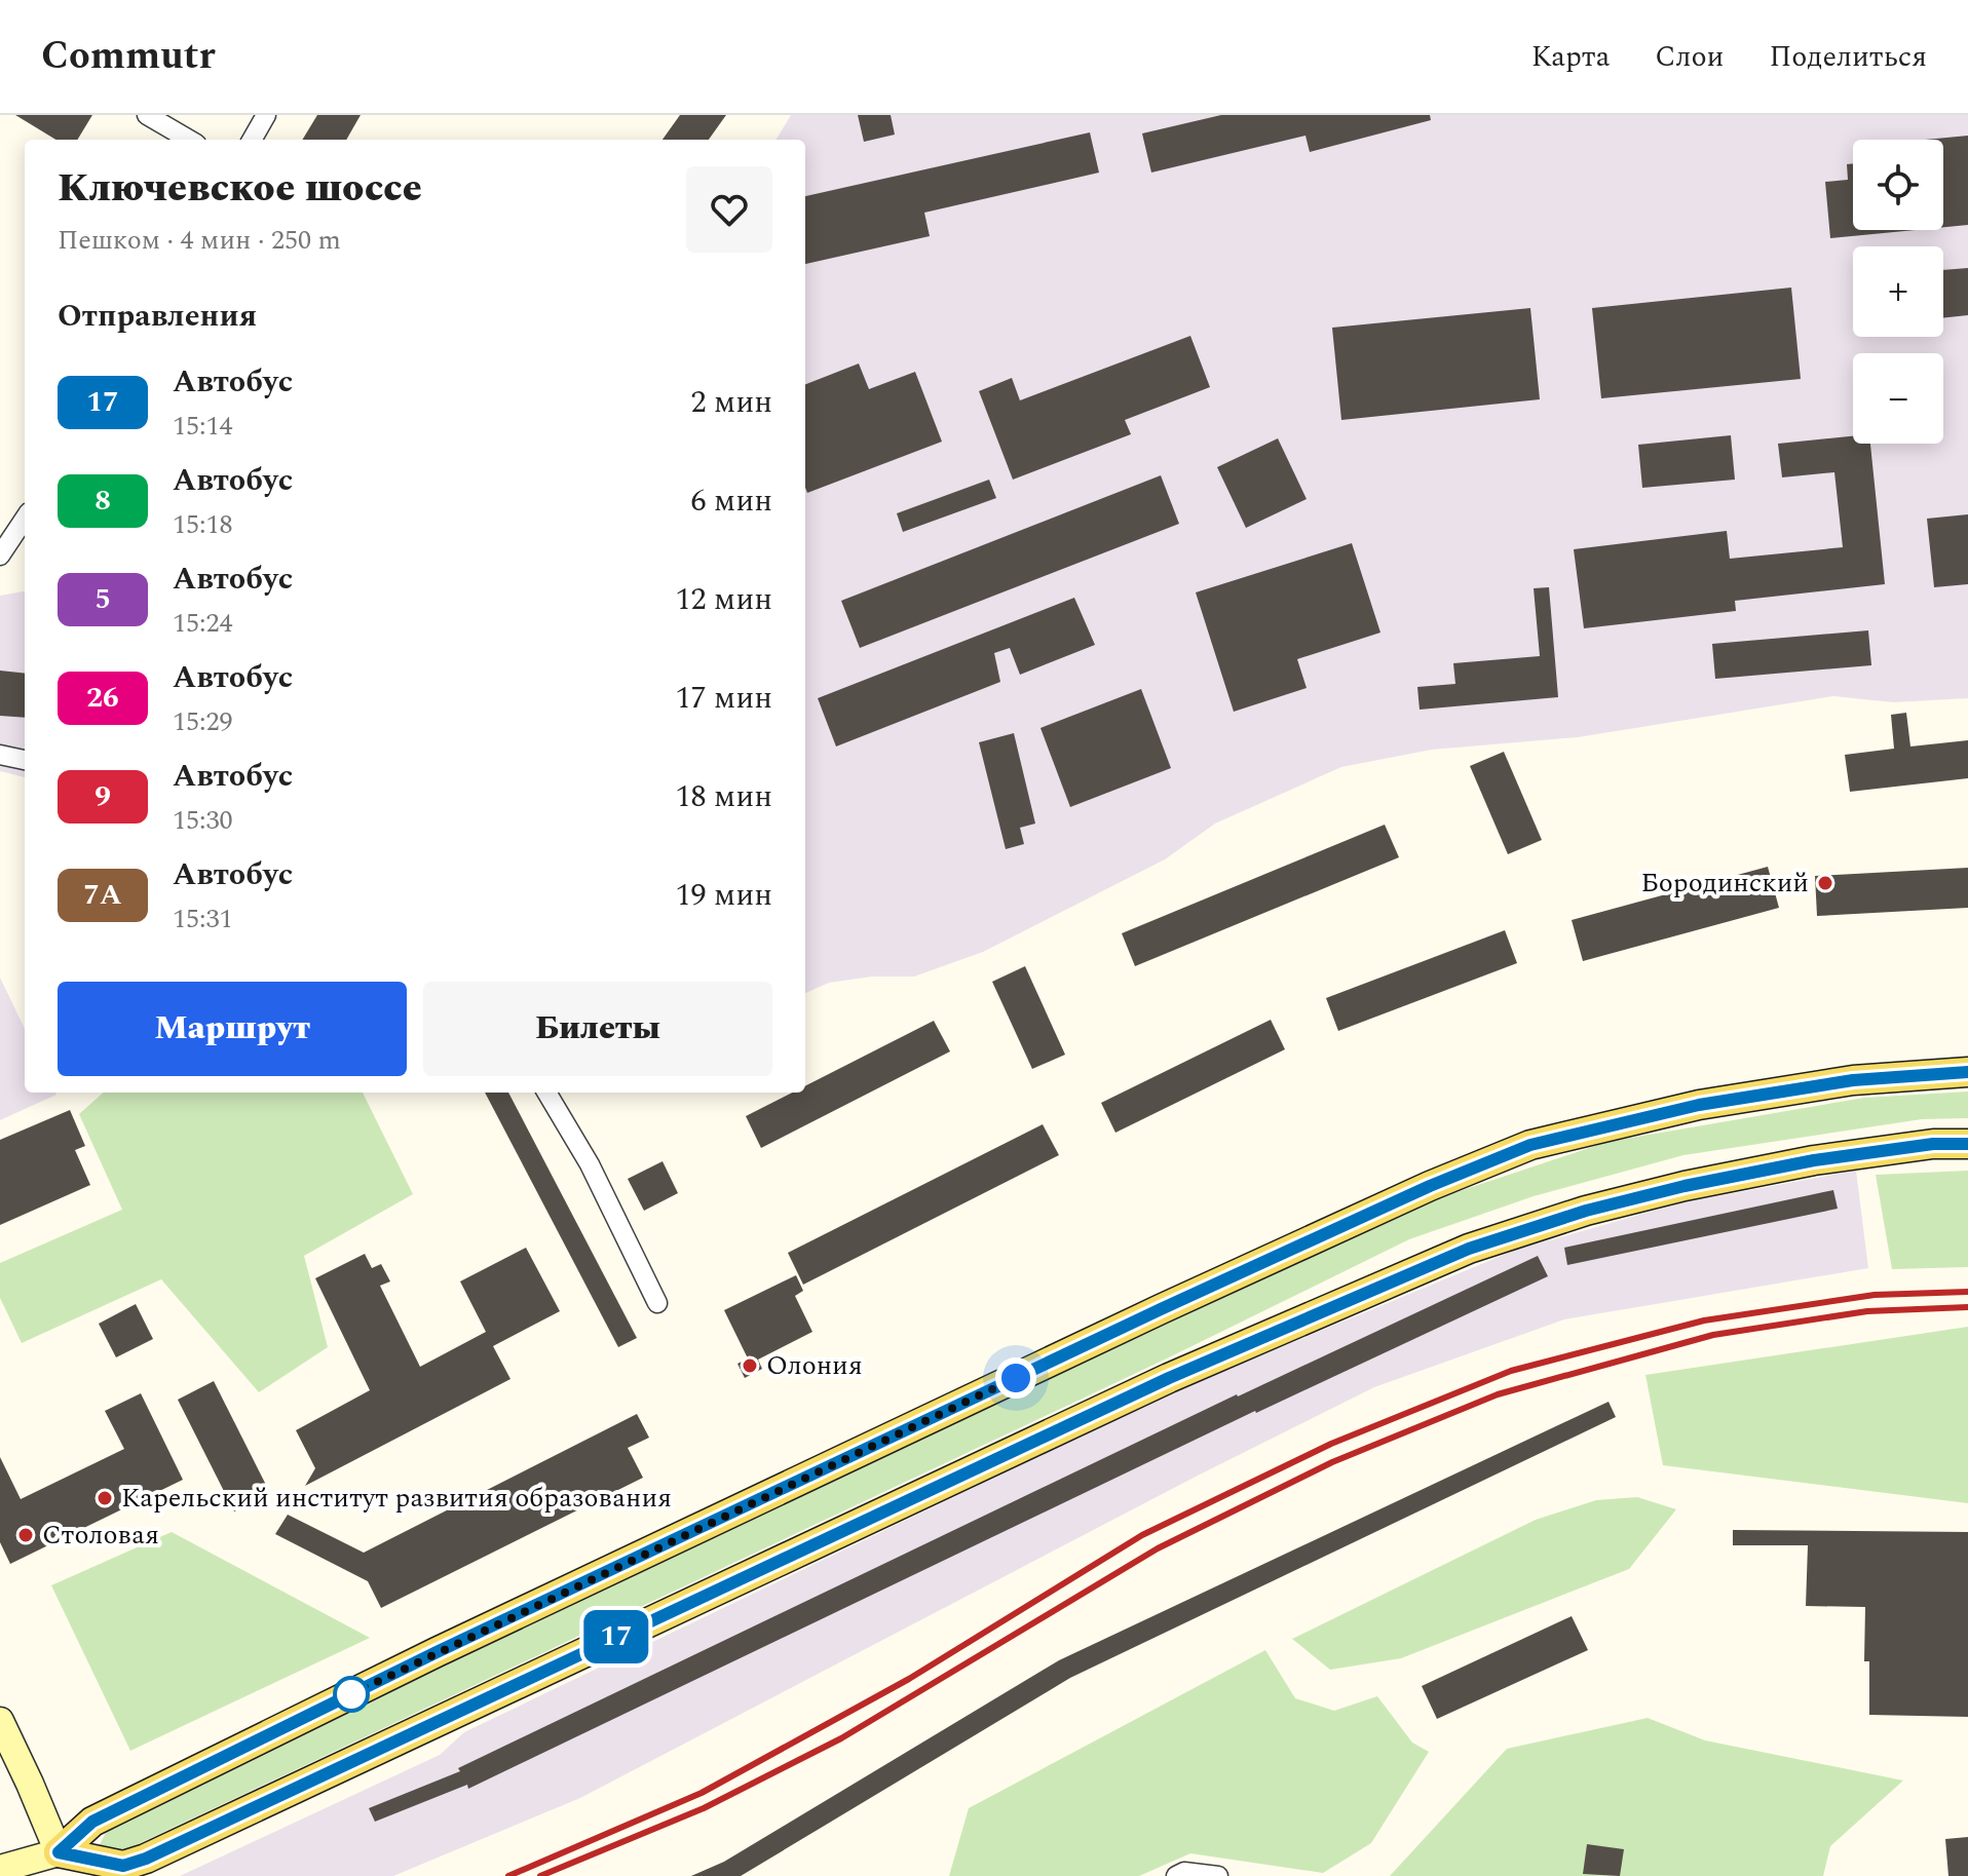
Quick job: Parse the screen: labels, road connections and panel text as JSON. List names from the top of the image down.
{
  "places": [
    "Бородинский",
    "Олония",
    "Карельский институт развития образования",
    "Столовая"
  ],
  "lines": ["bus line 17"],
  "page": {
    "header": "Commutr",
    "nav": ["Карта", "Слои", "Поделиться"],
    "on_map": "17",
    "map_buttons": ["+", "−"],
    "heading": [
      ["Ключевское шоссе", "Пешком · 4 мин · 250 m"],
      "Отправления"
    ],
    "list": [
      {
        "mark": "17",
        "name": "Автобус",
        "note": "15:14",
        "value": "2 мин"
      },
      {
        "mark": "8",
        "name": "Автобус",
        "note": "15:18",
        "value": "6 мин"
      },
      {
        "mark": "5",
        "name": "Автобус",
        "note": "15:24",
        "value": "12 мин"
      },
      {
        "mark": "26",
        "name": "Автобус",
        "note": "15:29",
        "value": "17 мин"
      },
      {
        "mark": "9",
        "name": "Автобус",
        "note": "15:30",
        "value": "18 мин"
      },
      {
        "mark": "7А",
        "name": "Автобус",
        "note": "15:31",
        "value": "19 мин"
      }
    ],
    "buttons": ["Маршрут", "Билеты"]
  }
}
